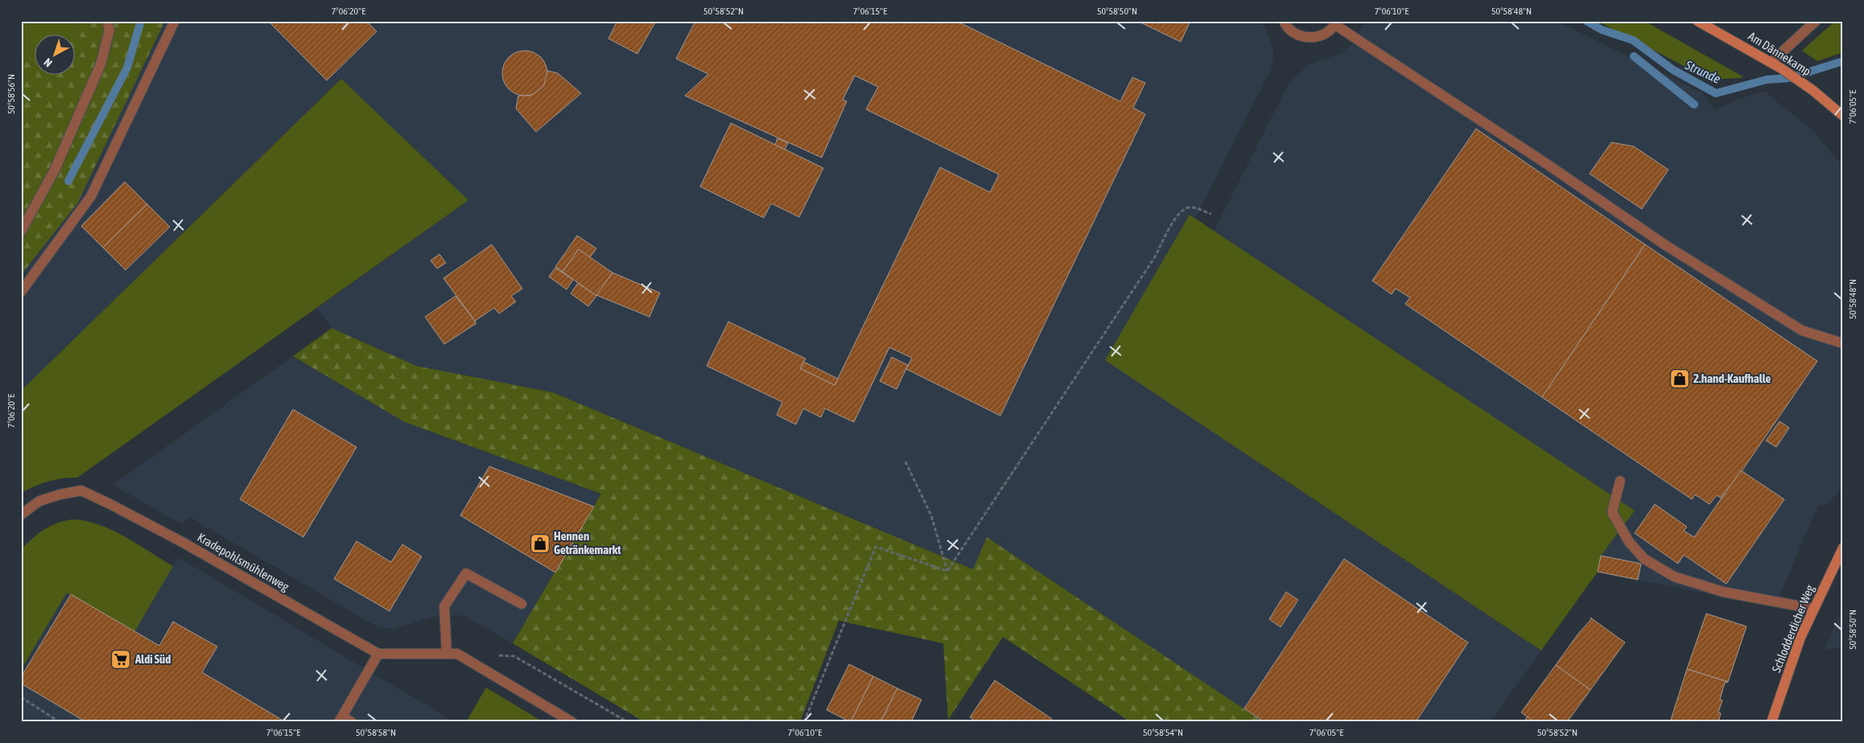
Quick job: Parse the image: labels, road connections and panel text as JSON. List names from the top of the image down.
{
  "streets": {
    "street": ["Am Dännekamp", "Kradepohlsmühlenweg", "Schlodderdicher Weg"]
  },
  "water": ["Strunde"],
  "places": {
    "shop": ["2.hand-Kaufhalle", "Hennen Getränkemarkt"],
    "supermarket": ["Aldi Süd"]
  },
  "north": "bottom left",
  "coordinates": [
    "7°06'20\"E",
    "50°58'52\"N",
    "7°06'15\"E",
    "50°58'50\"N",
    "7°06'10\"E",
    "50°58'48\"N",
    "50°58'56\"N",
    "7°06'05\"E",
    "50°58'58\"N",
    "50°58'54\"N"
  ]
}
